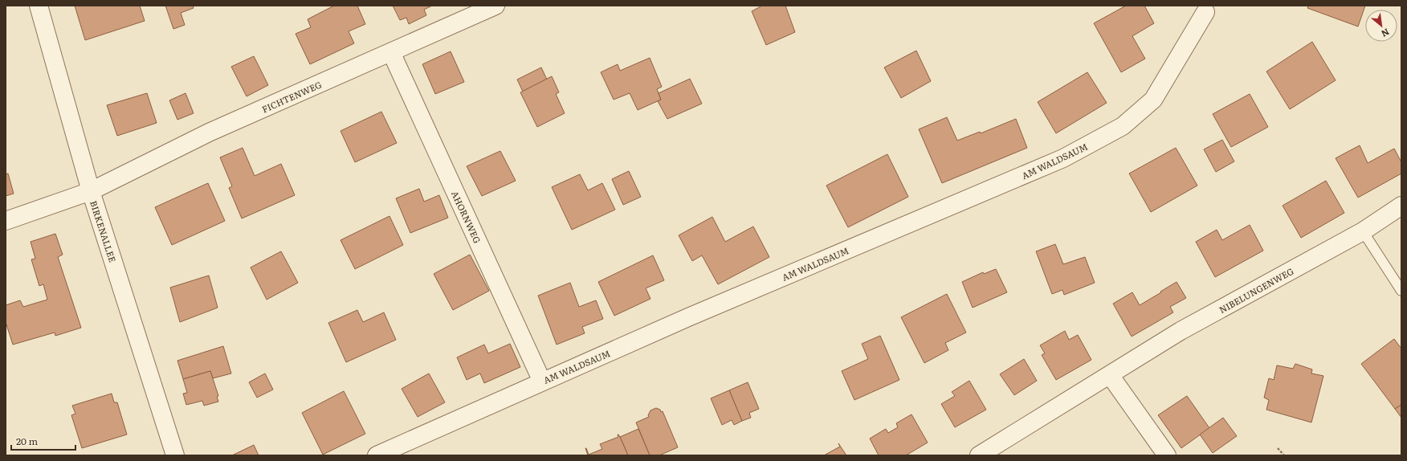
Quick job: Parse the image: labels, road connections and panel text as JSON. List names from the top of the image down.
{
  "streets": {
    "street": [
      "FICHTENWEG",
      "AM WALDSAUM",
      "AHORNWEG",
      "BIRKENALLEE",
      "NIBELUNGENWEG"
    ]
  },
  "crossings": [
    ["FICHTENWEG", "AHORNWEG"],
    ["FICHTENWEG", "BIRKENALLEE"],
    ["AM WALDSAUM", "AHORNWEG"]
  ],
  "scale_bar": "20 m",
  "north": "bottom right"
}
